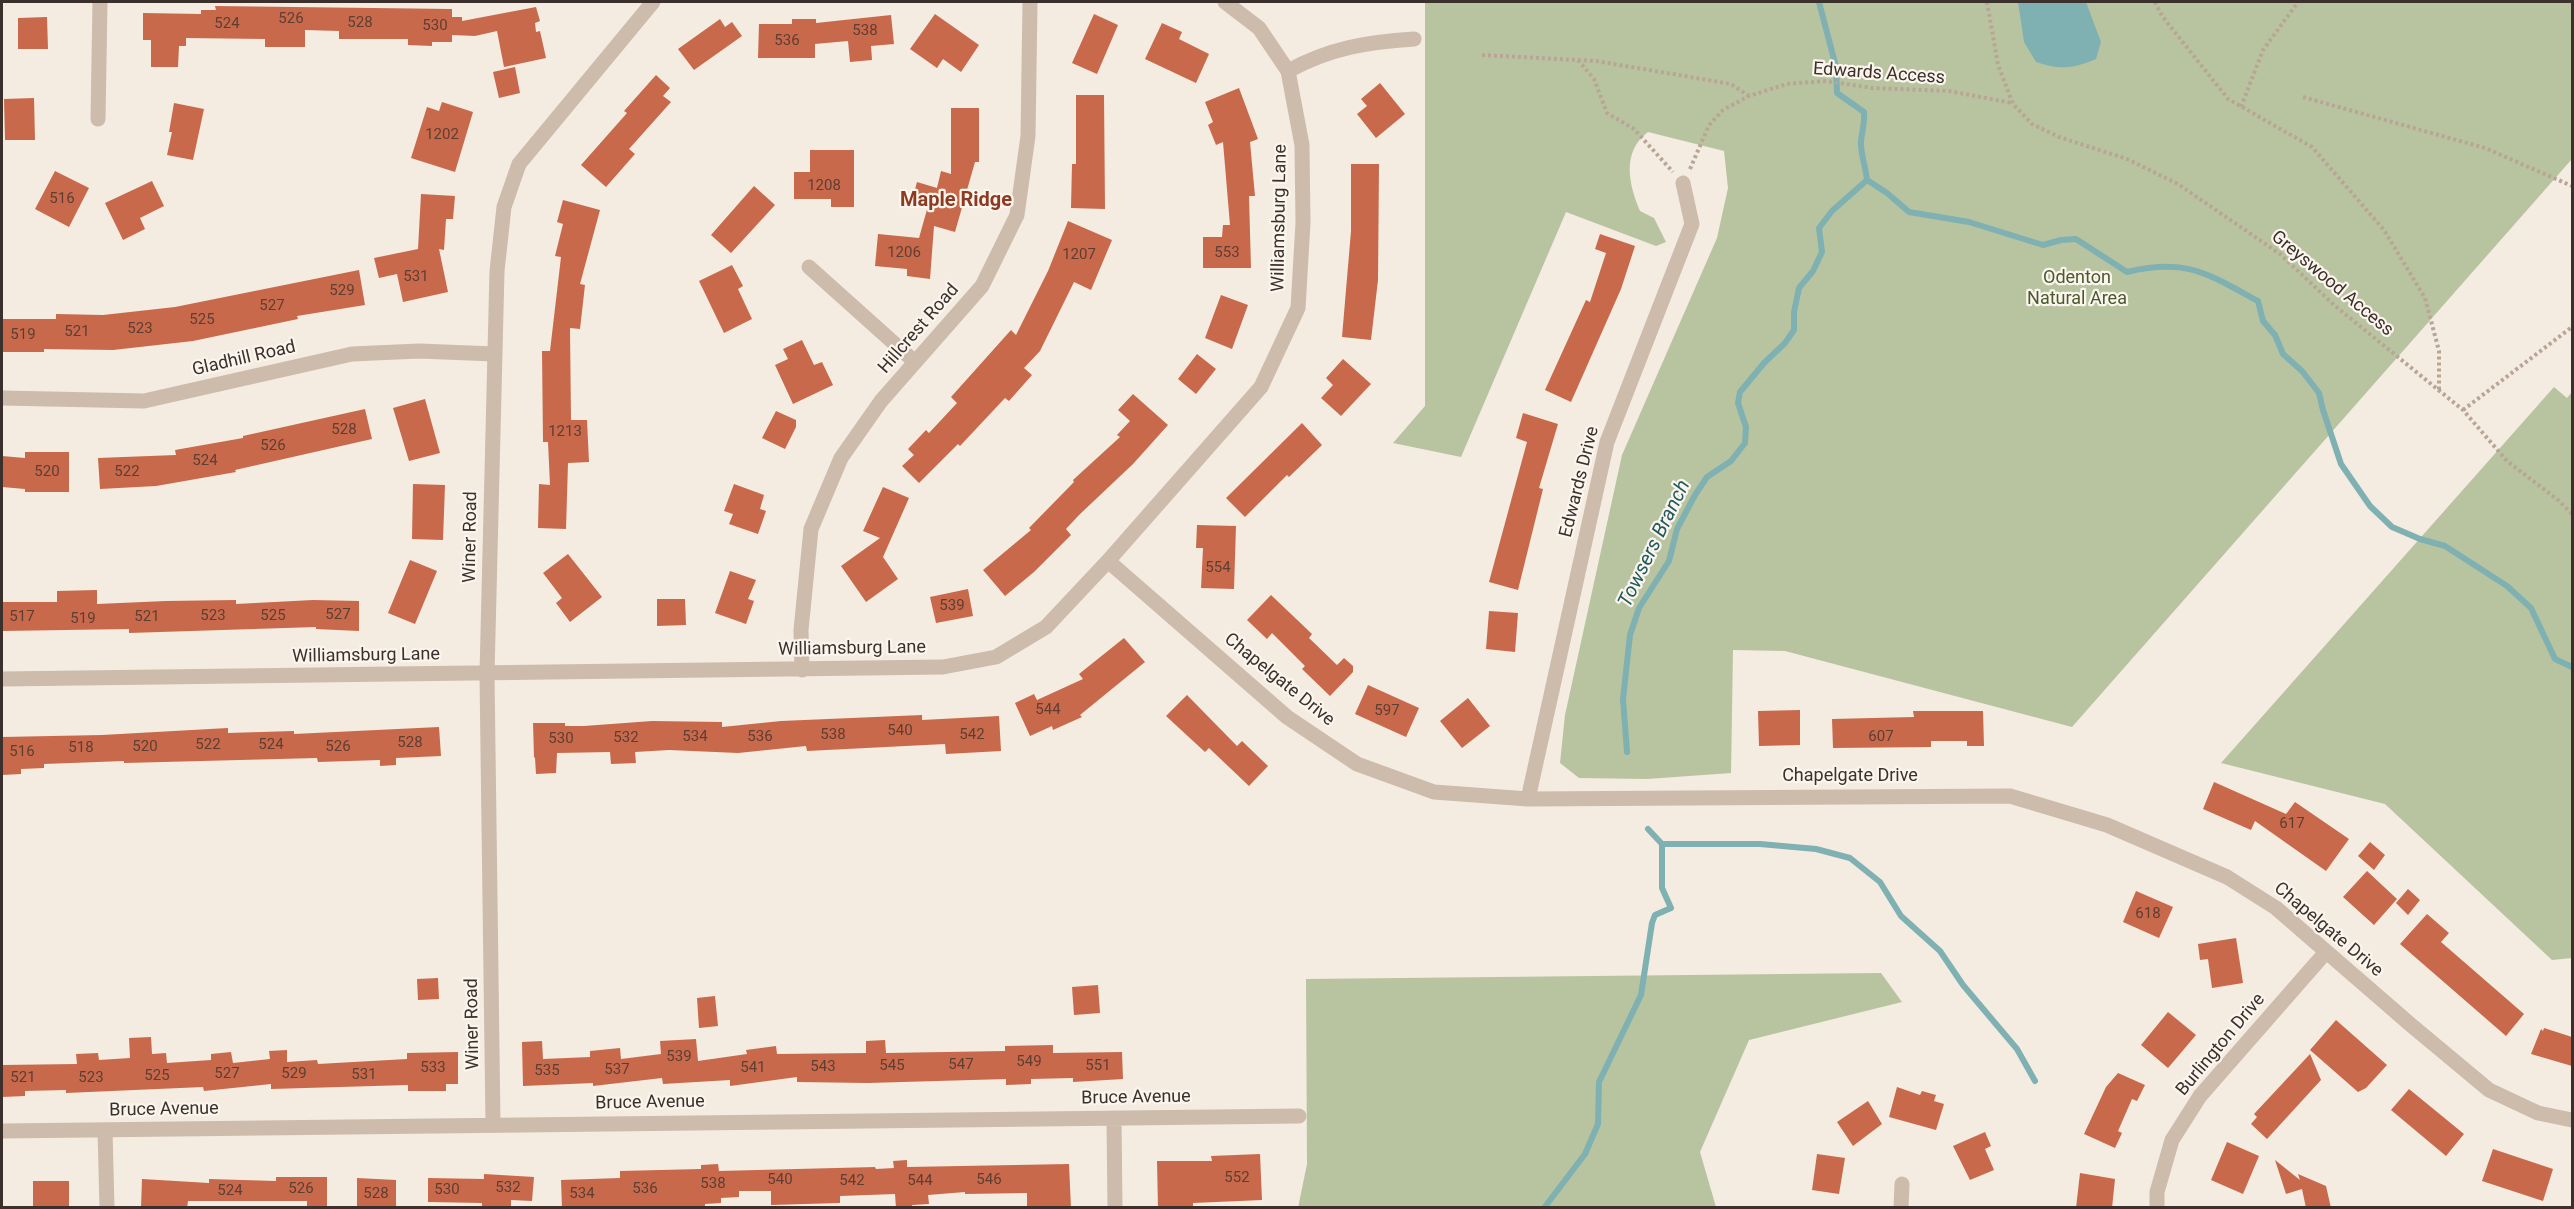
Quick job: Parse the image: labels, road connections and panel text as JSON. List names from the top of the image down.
{
  "streets": {
    "street": [
      "Williamsburg Lane",
      "Hillcrest Road",
      "Gladhill Road",
      "Edwards Drive",
      "Winer Road",
      "Chapelgate Drive",
      "Burlington Drive",
      "Bruce Avenue"
    ],
    "path": ["Edwards Access", "Greyswood Access"]
  },
  "crossings": [
    ["Edwards Access", "Greyswood Access"],
    ["Edwards Access", "Edwards Drive"],
    ["Williamsburg Lane", "Hillcrest Road"],
    ["Williamsburg Lane", "Winer Road"],
    ["Williamsburg Lane", "Chapelgate Drive"],
    ["Gladhill Road", "Winer Road"],
    ["Edwards Drive", "Chapelgate Drive"],
    ["Winer Road", "Bruce Avenue"],
    ["Chapelgate Drive", "Burlington Drive"]
  ],
  "districts": ["Maple Ridge"],
  "water": ["Towsers Branch"],
  "parks": ["Odenton Natural Area"],
  "house_numbers": [
    "526",
    "528",
    "524",
    "530",
    "538",
    "536",
    "1202",
    "1208",
    "516",
    "1206",
    "553",
    "1207",
    "531",
    "529",
    "527",
    "525",
    "523",
    "521",
    "519",
    "528",
    "1213",
    "526",
    "524",
    "520",
    "522",
    "554",
    "539",
    "527",
    "523",
    "525",
    "517",
    "521",
    "519",
    "544",
    "597",
    "540",
    "538",
    "542",
    "534",
    "536",
    "607",
    "532",
    "530",
    "528",
    "522",
    "524",
    "520",
    "526",
    "518",
    "516",
    "617",
    "618",
    "539",
    "549",
    "547",
    "545",
    "551",
    "543",
    "533",
    "541",
    "537",
    "535",
    "527",
    "529",
    "531",
    "525",
    "521",
    "523",
    "552",
    "540",
    "546",
    "542",
    "544",
    "538",
    "532",
    "526",
    "536",
    "530",
    "524",
    "528",
    "534"
  ]
}
